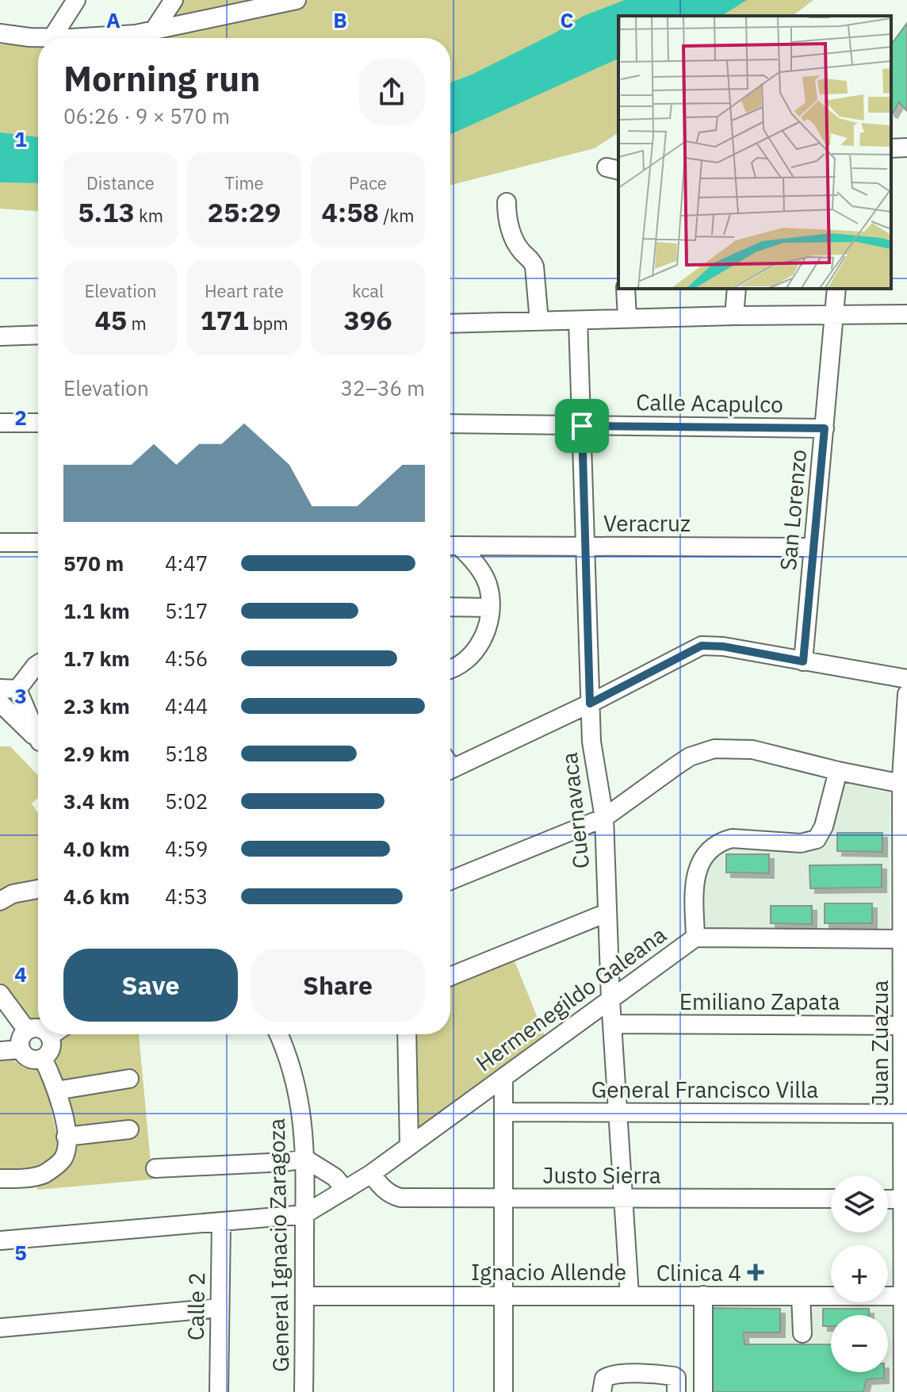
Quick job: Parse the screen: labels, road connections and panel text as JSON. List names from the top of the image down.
{
  "streets": {
    "street": [
      "Calle Acapulco",
      "San Lorenzo",
      "Veracruz",
      "Cuernavaca",
      "Hermenegildo Galeana",
      "Emiliano Zapata",
      "Juan Zuazua",
      "General Francisco Villa",
      "Justo Sierra",
      "General Ignacio Zaragoza",
      "Ignacio Allende",
      "Calle 2"
    ]
  },
  "crossings": [
    ["Calle Acapulco", "San Lorenzo"],
    ["Calle Acapulco", "Cuernavaca"],
    ["San Lorenzo", "Veracruz"],
    ["Veracruz", "Cuernavaca"],
    ["Cuernavaca", "Hermenegildo Galeana"],
    ["Cuernavaca", "Emiliano Zapata"],
    ["Cuernavaca", "General Francisco Villa"],
    ["Cuernavaca", "Justo Sierra"],
    ["Cuernavaca", "Ignacio Allende"],
    ["Hermenegildo Galeana", "Juan Zuazua"],
    ["Hermenegildo Galeana", "Justo Sierra"],
    ["Hermenegildo Galeana", "General Ignacio Zaragoza"],
    ["Emiliano Zapata", "Juan Zuazua"],
    ["Juan Zuazua", "General Francisco Villa"],
    ["Juan Zuazua", "Ignacio Allende"],
    ["General Ignacio Zaragoza", "Ignacio Allende"]
  ],
  "places": {
    "health": ["Clinica 4"]
  },
  "page": {
    "heading": ["Morning run", "06:26 · 9 × 570 m"],
    "stats": [
      ["Distance", "5.13 km"],
      ["Time", "25:29"],
      ["Pace", "4:58 /km"],
      ["Elevation", "45 m"],
      ["Heart rate", "171 bpm"],
      ["kcal", "396"]
    ],
    "chart": ["Elevation", "32–36 m"],
    "list": [
      {
        "name": "570 m",
        "note": "4:47"
      },
      {
        "name": "1.1 km",
        "note": "5:17"
      },
      {
        "name": "1.7 km",
        "note": "4:56"
      },
      {
        "name": "2.3 km",
        "note": "4:44"
      },
      {
        "name": "2.9 km",
        "note": "5:18"
      },
      {
        "name": "3.4 km",
        "note": "5:02"
      },
      {
        "name": "4.0 km",
        "note": "4:59"
      },
      {
        "name": "4.6 km",
        "note": "4:53"
      }
    ],
    "buttons": ["Save", "Share"],
    "map_buttons": ["+", "−"]
  },
  "grid": {
    "columns": ["A", "B", "C"],
    "rows": [
      "1",
      "2",
      "3",
      "4",
      "5"
    ]
  }
}
